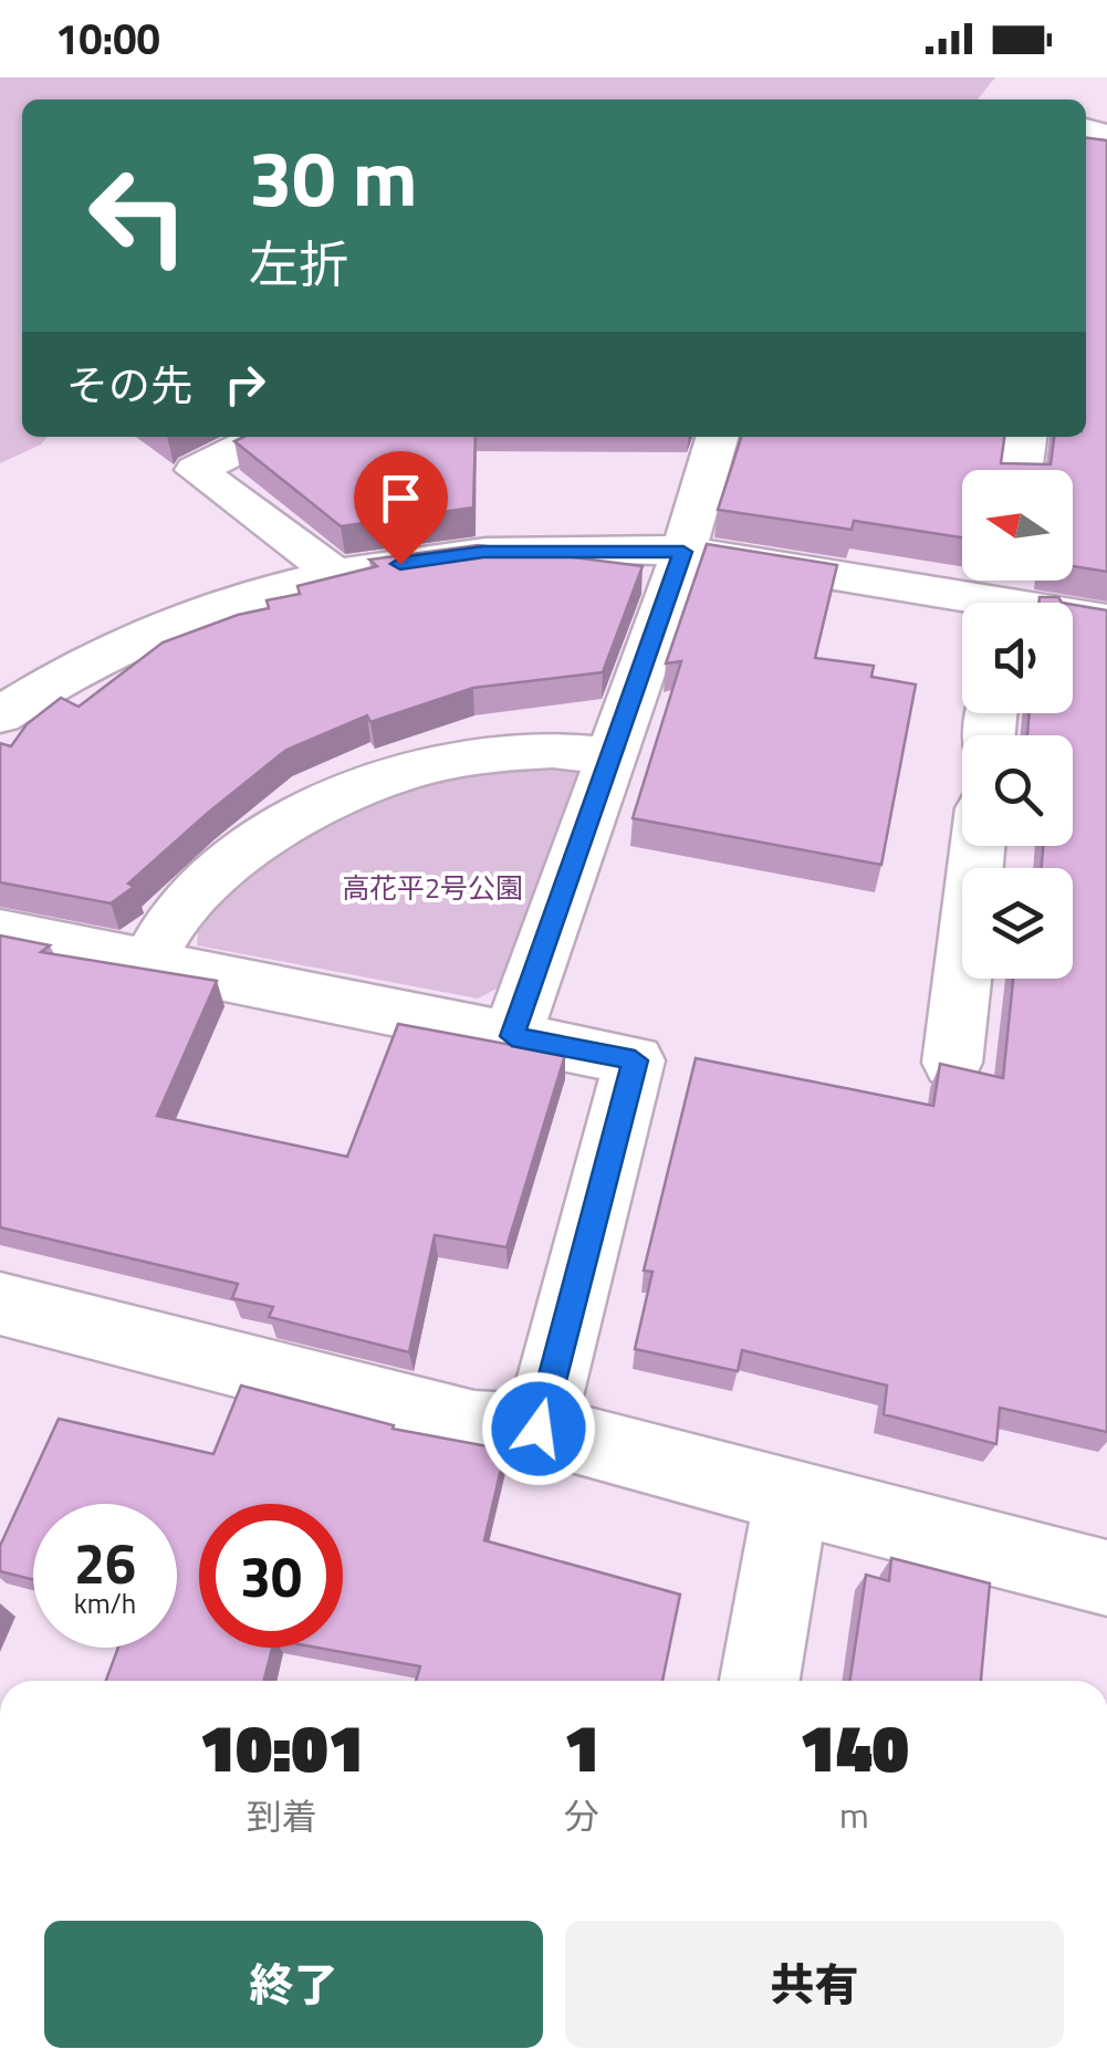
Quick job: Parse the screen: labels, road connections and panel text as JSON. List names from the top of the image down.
{
  "parks": ["高花平2号公園"],
  "north": "left",
  "page": {
    "status": "10:00",
    "turn": ["30 m", "左折"],
    "then": "その先",
    "speed": "26 km/h",
    "limit": "30",
    "eta": [
      "10:01",
      "到着",
      "1",
      "分",
      "140",
      "m"
    ],
    "buttons": ["終了", "共有"]
  }
}
